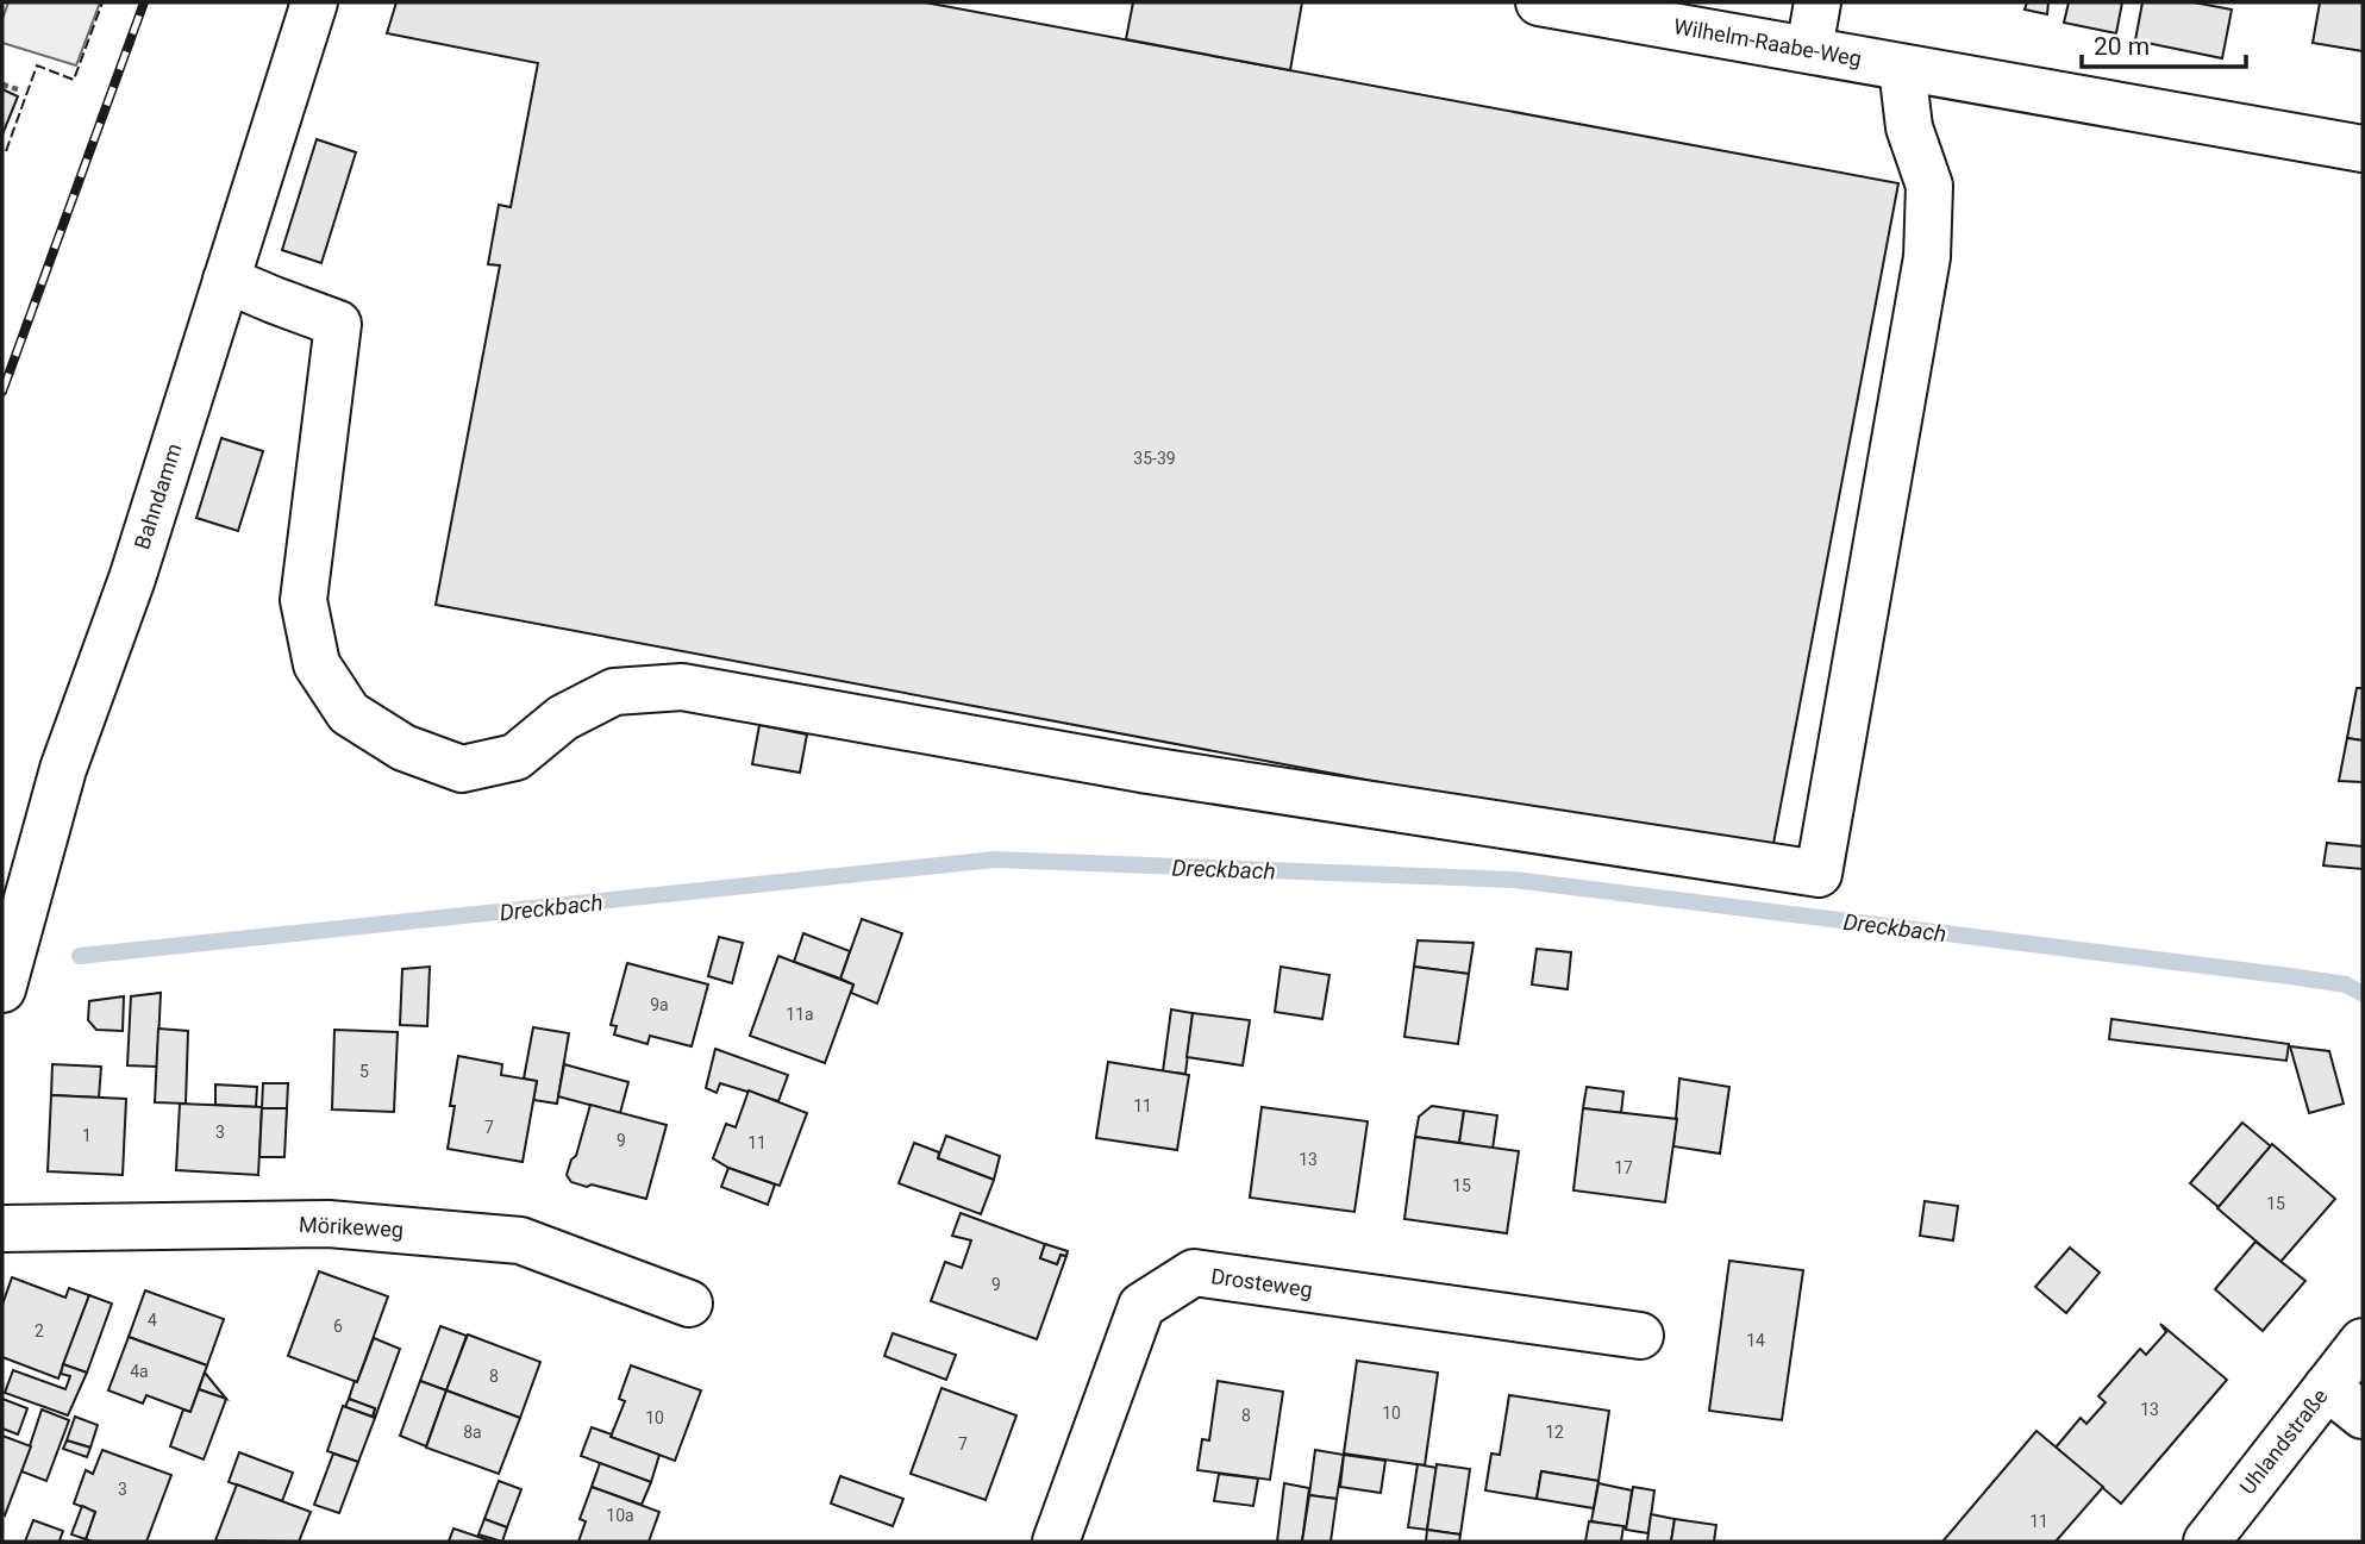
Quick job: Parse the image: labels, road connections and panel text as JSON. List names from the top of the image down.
{
  "streets": {
    "street": [
      "Wilhelm-Raabe-Weg",
      "Bahndamm",
      "Mörikeweg",
      "Drosteweg",
      "Uhlandstraße"
    ]
  },
  "water": ["Dreckbach"],
  "house_numbers": [
    "35-39",
    "9a",
    "11a",
    "5",
    "11",
    "7",
    "3",
    "1",
    "9",
    "11",
    "13",
    "17",
    "15",
    "15",
    "9",
    "4",
    "6",
    "2",
    "14",
    "4a",
    "8",
    "13",
    "10",
    "8",
    "10",
    "8a",
    "12",
    "7",
    "3",
    "10a",
    "11"
  ],
  "scale_bar": "20 m"
}
